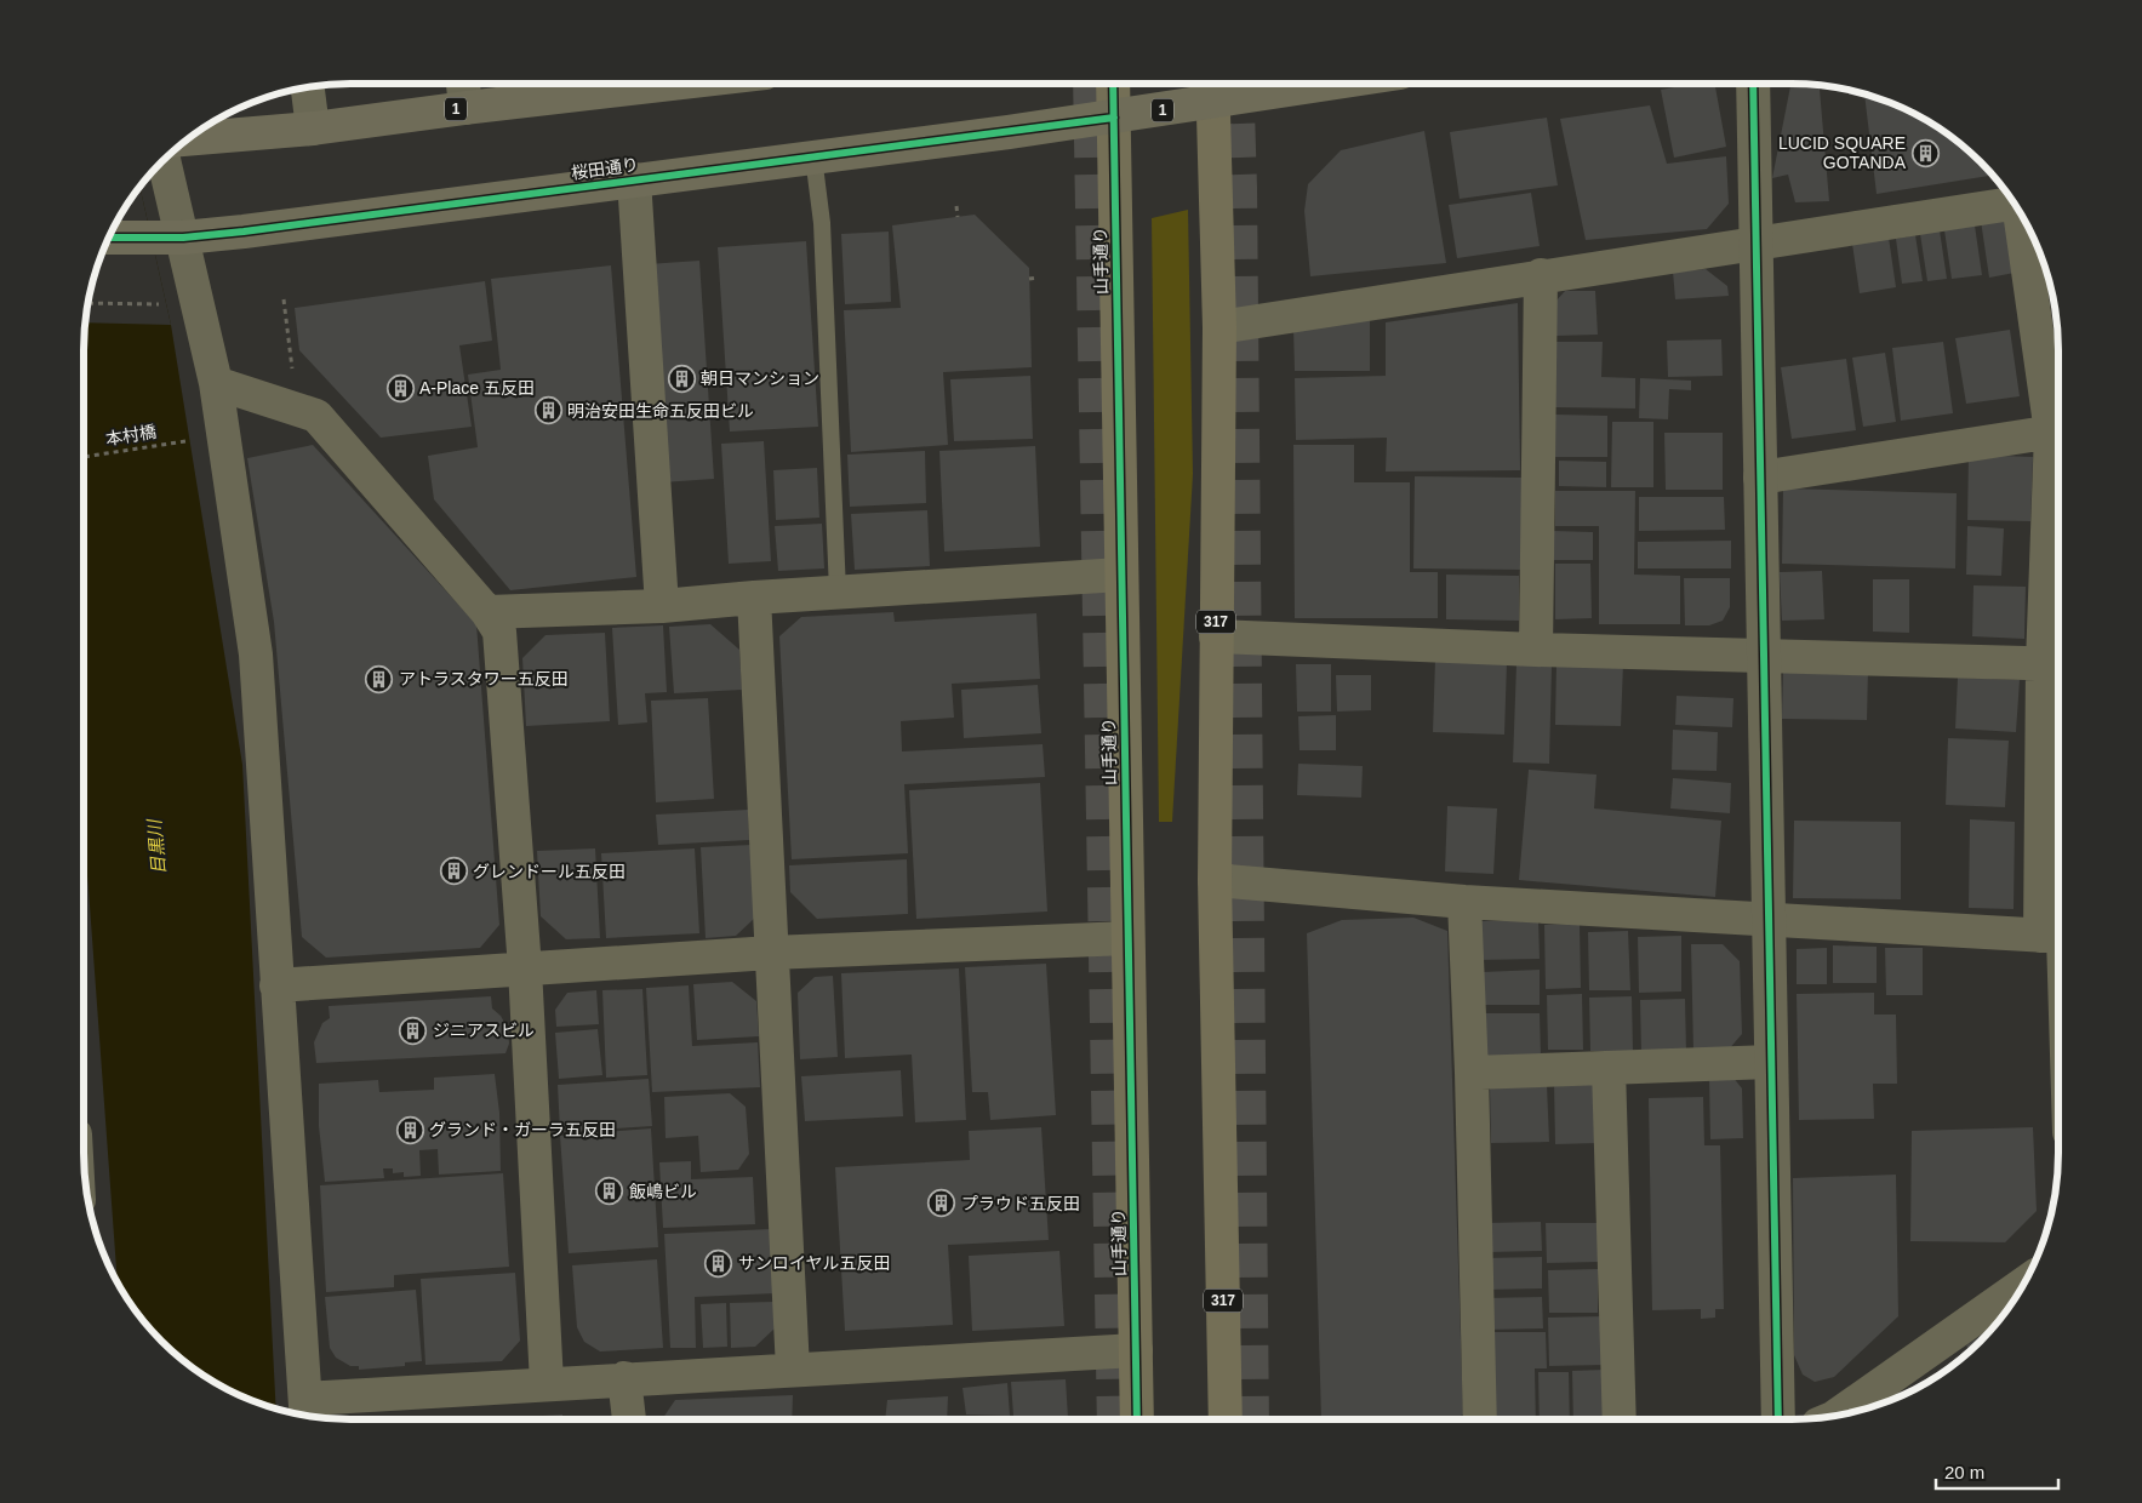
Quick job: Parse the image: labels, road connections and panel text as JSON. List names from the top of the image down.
{
  "streets": {
    "highway": ["1", "桜田通り"],
    "main road": ["山手通り", "317"],
    "path": ["本村橋"]
  },
  "crossings": [
    ["1", "桜田通り"],
    ["1", "317"],
    ["桜田通り", "山手通り"],
    ["桜田通り", "317"]
  ],
  "water": ["目黒川"],
  "places": {
    "building": [
      "LUCID SQUARE GOTANDA",
      "朝日マンション",
      "A-Place 五反田",
      "明治安田生命五反田ビル",
      "アトラスタワー五反田",
      "グレンドール五反田",
      "ジニアスビル",
      "グランド・ガーラ五反田",
      "飯嶋ビル",
      "プラウド五反田",
      "サンロイヤル五反田"
    ]
  },
  "scale_bar": "20 m"
}
